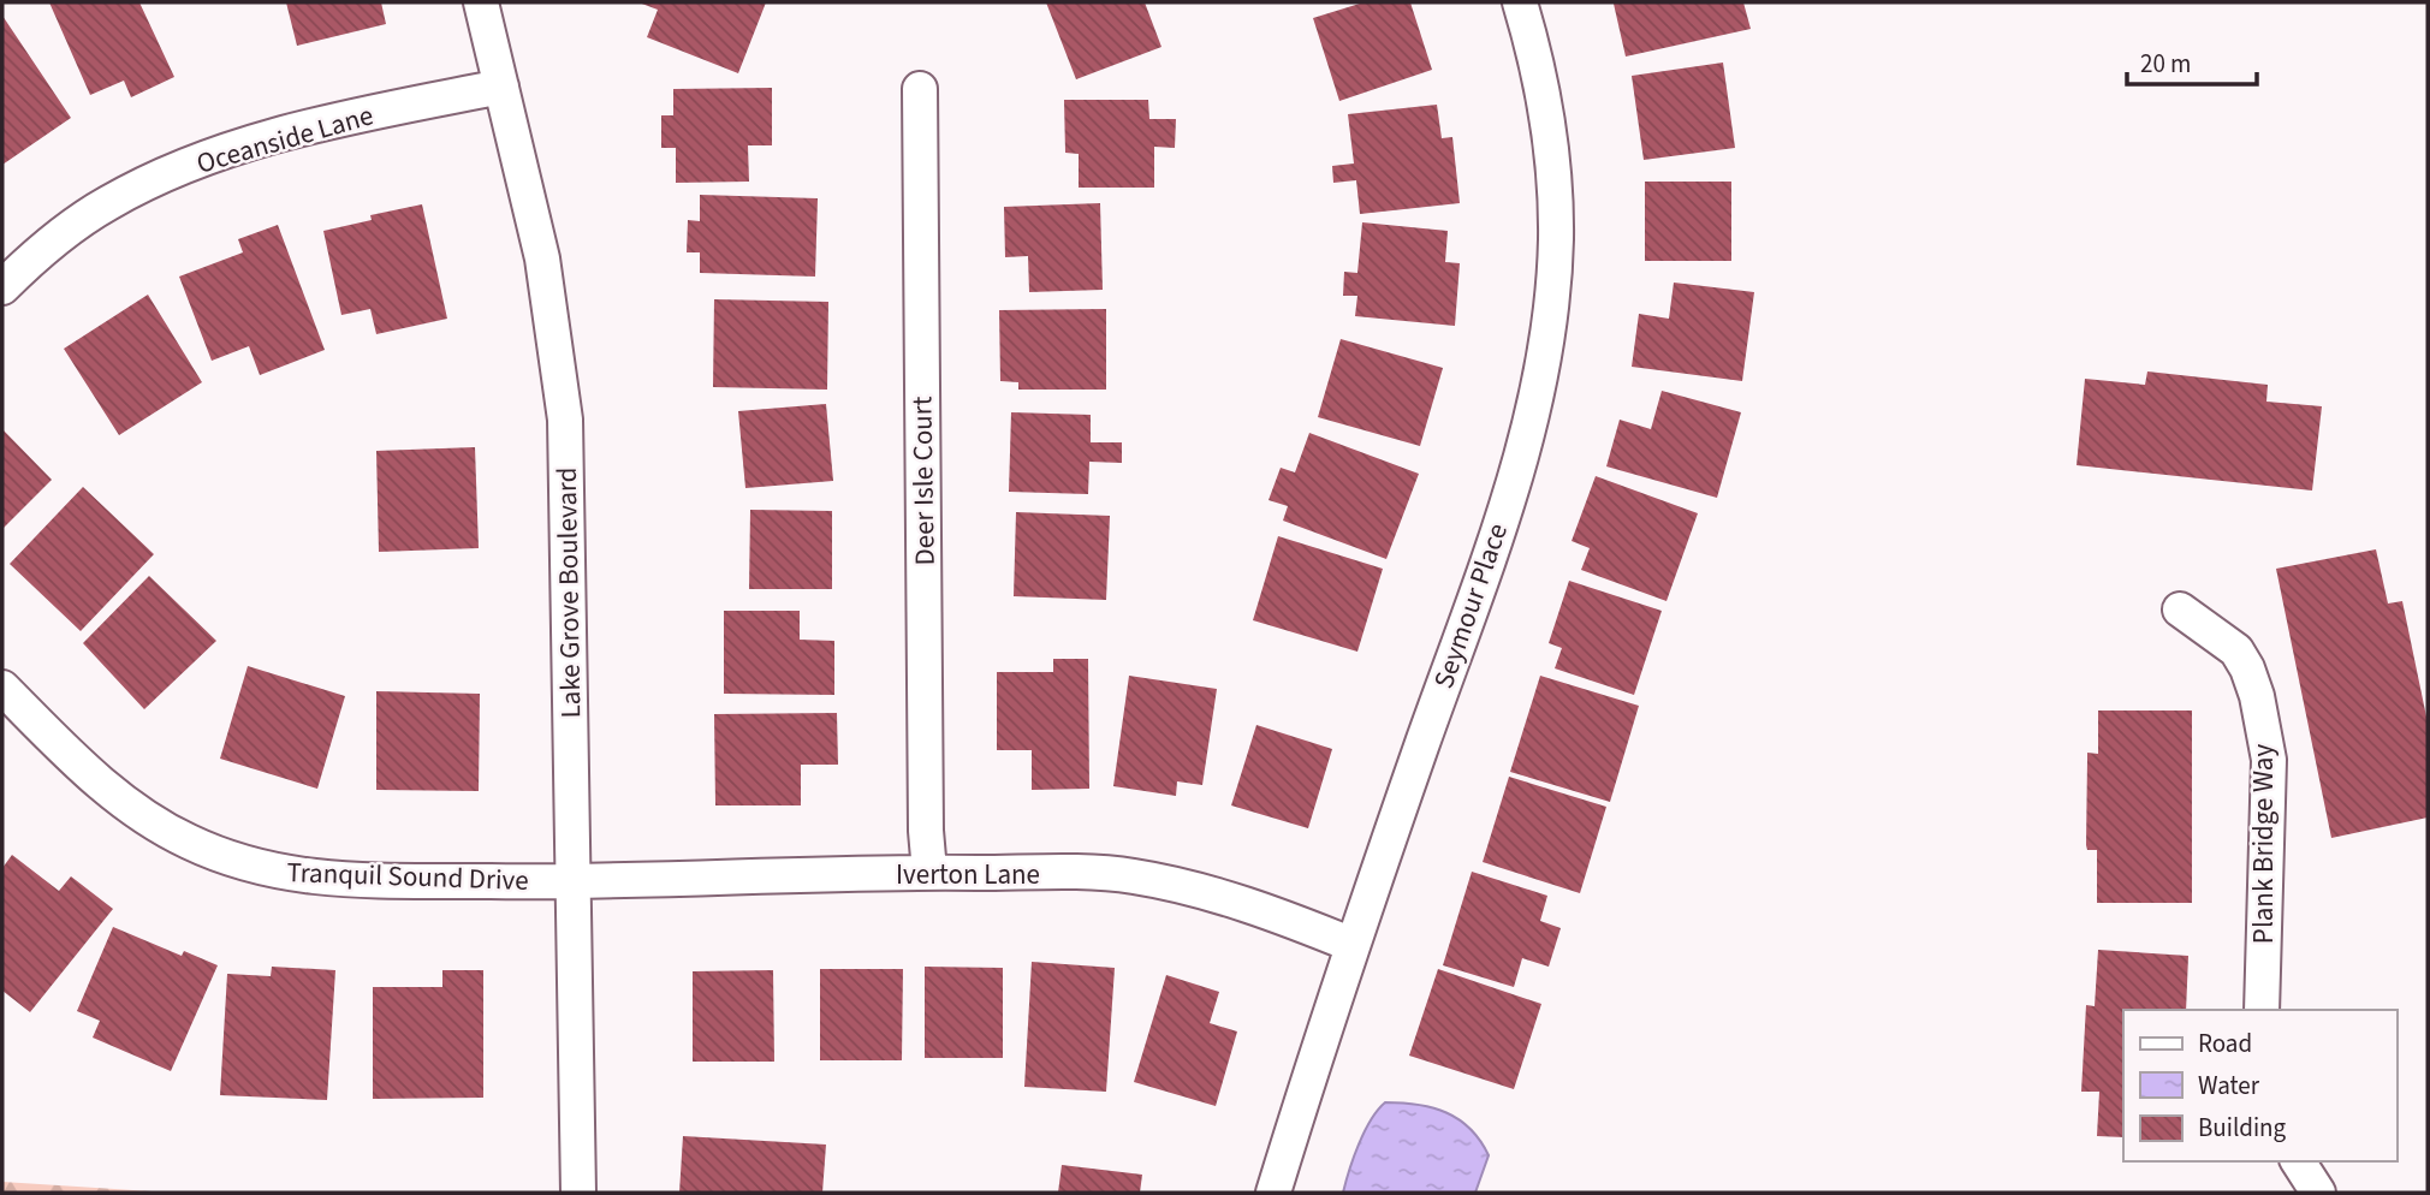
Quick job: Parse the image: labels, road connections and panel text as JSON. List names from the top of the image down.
{
  "streets": {
    "street": [
      "Oceanside Lane",
      "Deer Isle Court",
      "Lake Grove Boulevard",
      "Seymour Place",
      "Plank Bridge Way",
      "Iverton Lane",
      "Tranquil Sound Drive"
    ]
  },
  "crossings": [
    ["Oceanside Lane", "Lake Grove Boulevard"],
    ["Deer Isle Court", "Iverton Lane"],
    ["Lake Grove Boulevard", "Iverton Lane"],
    ["Lake Grove Boulevard", "Tranquil Sound Drive"],
    ["Seymour Place", "Iverton Lane"],
    ["Iverton Lane", "Tranquil Sound Drive"]
  ],
  "legend": ["Road", "Water", "Building"],
  "scale_bar": "20 m"
}
